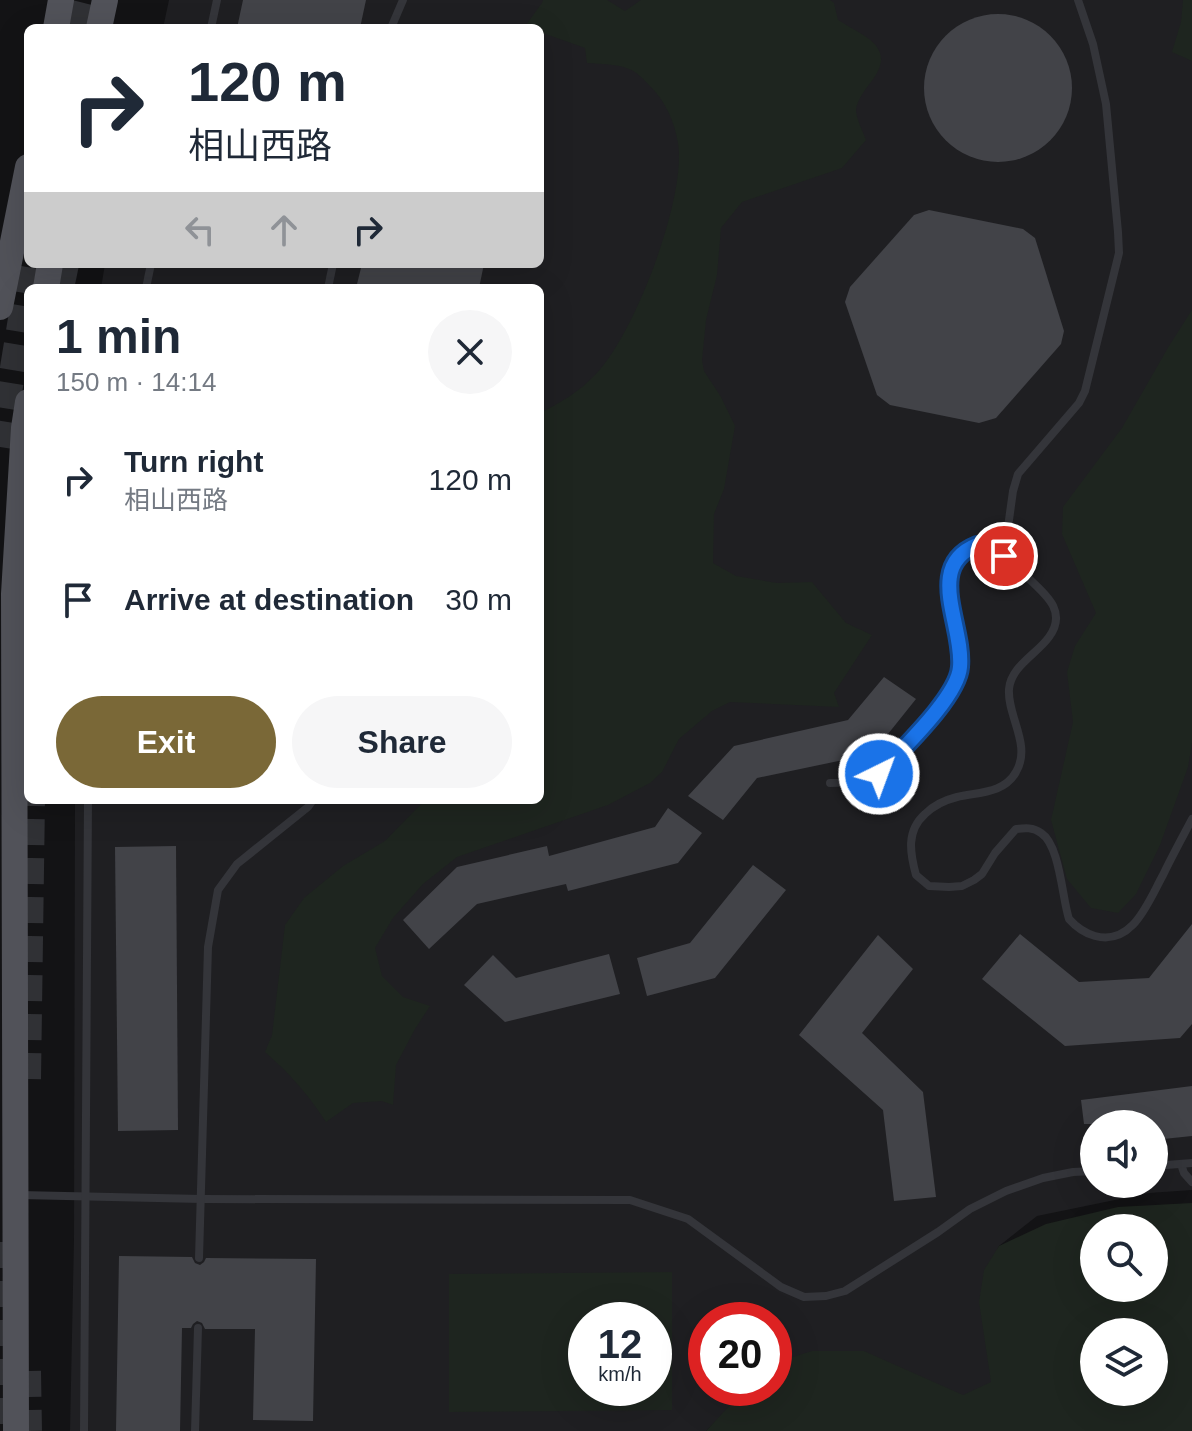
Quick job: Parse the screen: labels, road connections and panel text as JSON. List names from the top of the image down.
{
  "page": {
    "turn": ["120 m", "相山西路"],
    "heading": ["1 min", "150 m · 14:14"],
    "list": [
      {
        "name": "Turn right",
        "note": "相山西路",
        "value": "120 m"
      },
      {
        "name": "Arrive at destination",
        "value": "30 m"
      }
    ],
    "buttons": ["Exit", "Share"],
    "speed": "12 km/h",
    "limit": "20"
  }
}
